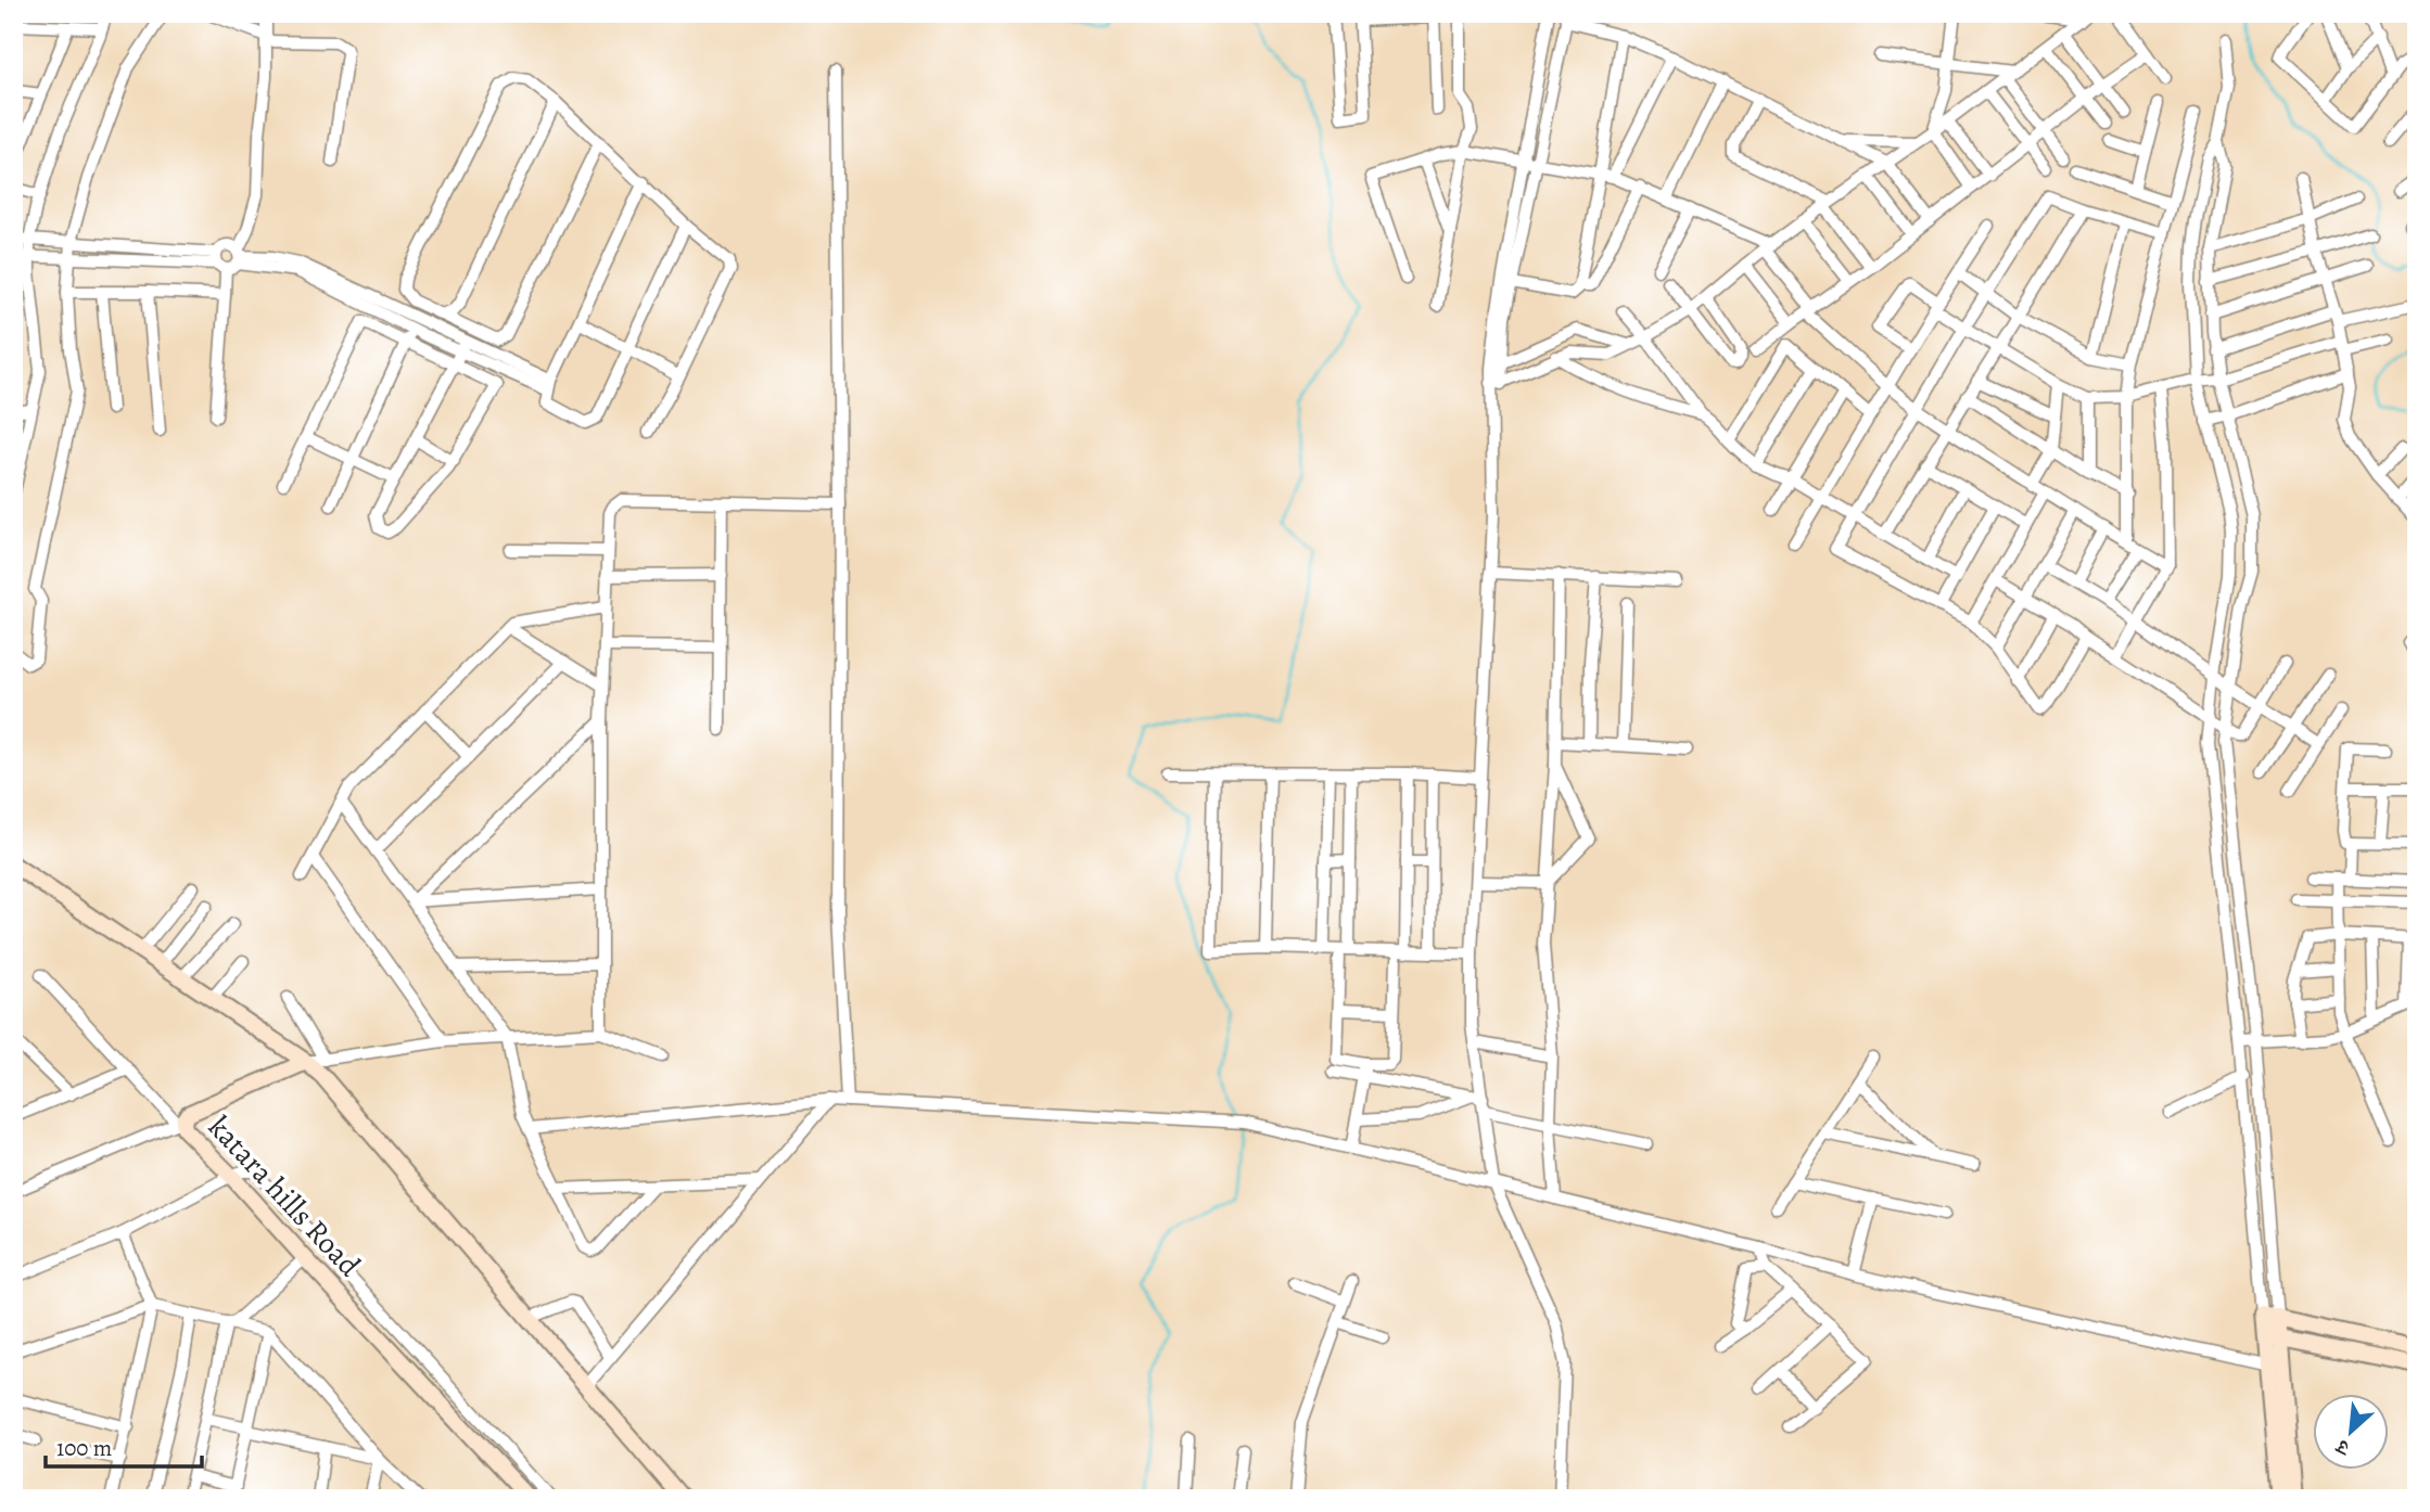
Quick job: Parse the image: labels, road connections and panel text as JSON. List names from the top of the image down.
{
  "streets": {
    "street": ["katara hills Road"]
  },
  "scale_bar": "100 m",
  "north": "bottom left"
}
